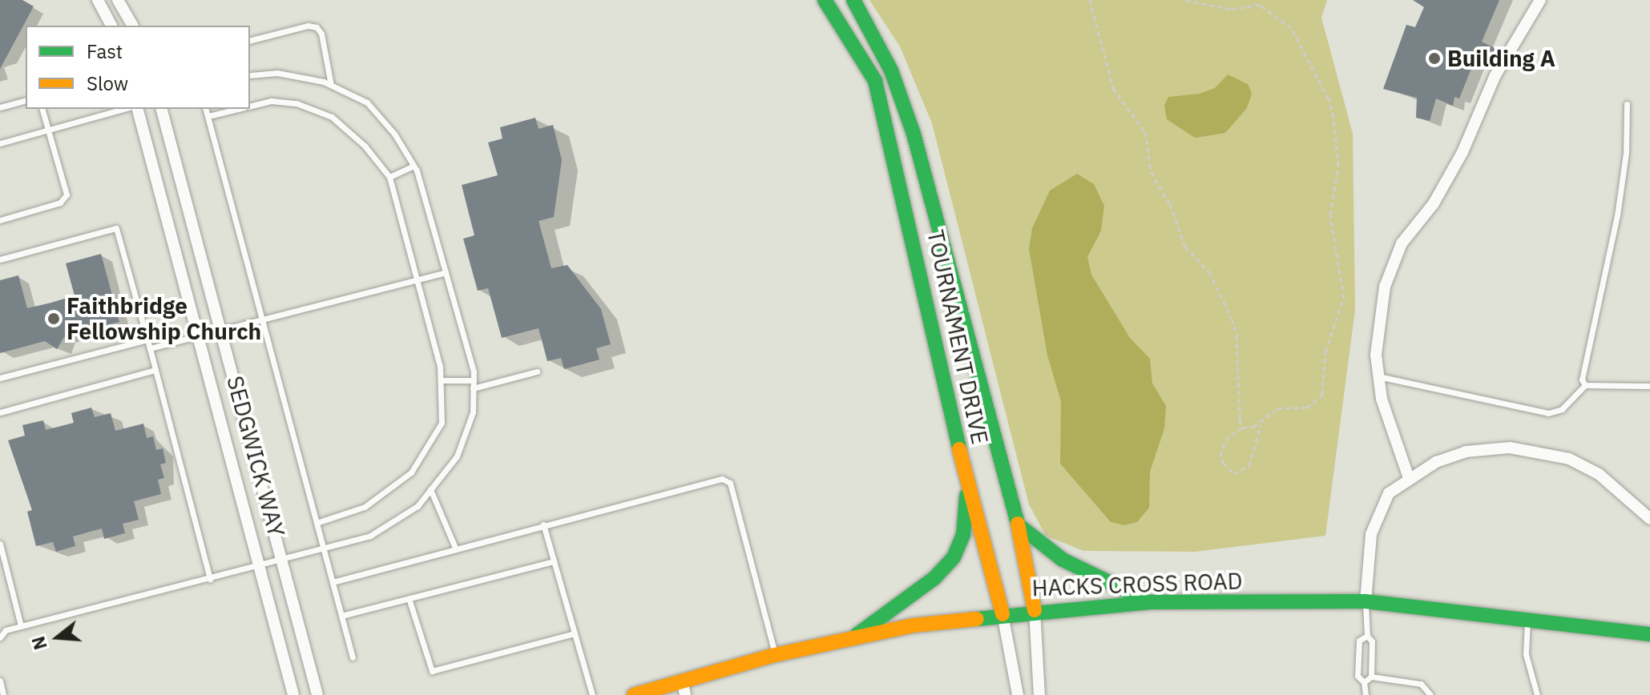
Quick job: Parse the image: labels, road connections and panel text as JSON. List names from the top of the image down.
{
  "streets": {
    "main road": ["TOURNAMENT DRIVE", "HACKS CROSS ROAD"],
    "street": ["SEDGWICK WAY"]
  },
  "crossings": [
    ["TOURNAMENT DRIVE", "HACKS CROSS ROAD"]
  ],
  "places": ["Building A", "Faithbridge Fellowship Church"],
  "legend": ["Fast", "Slow"],
  "north": "left"
}
